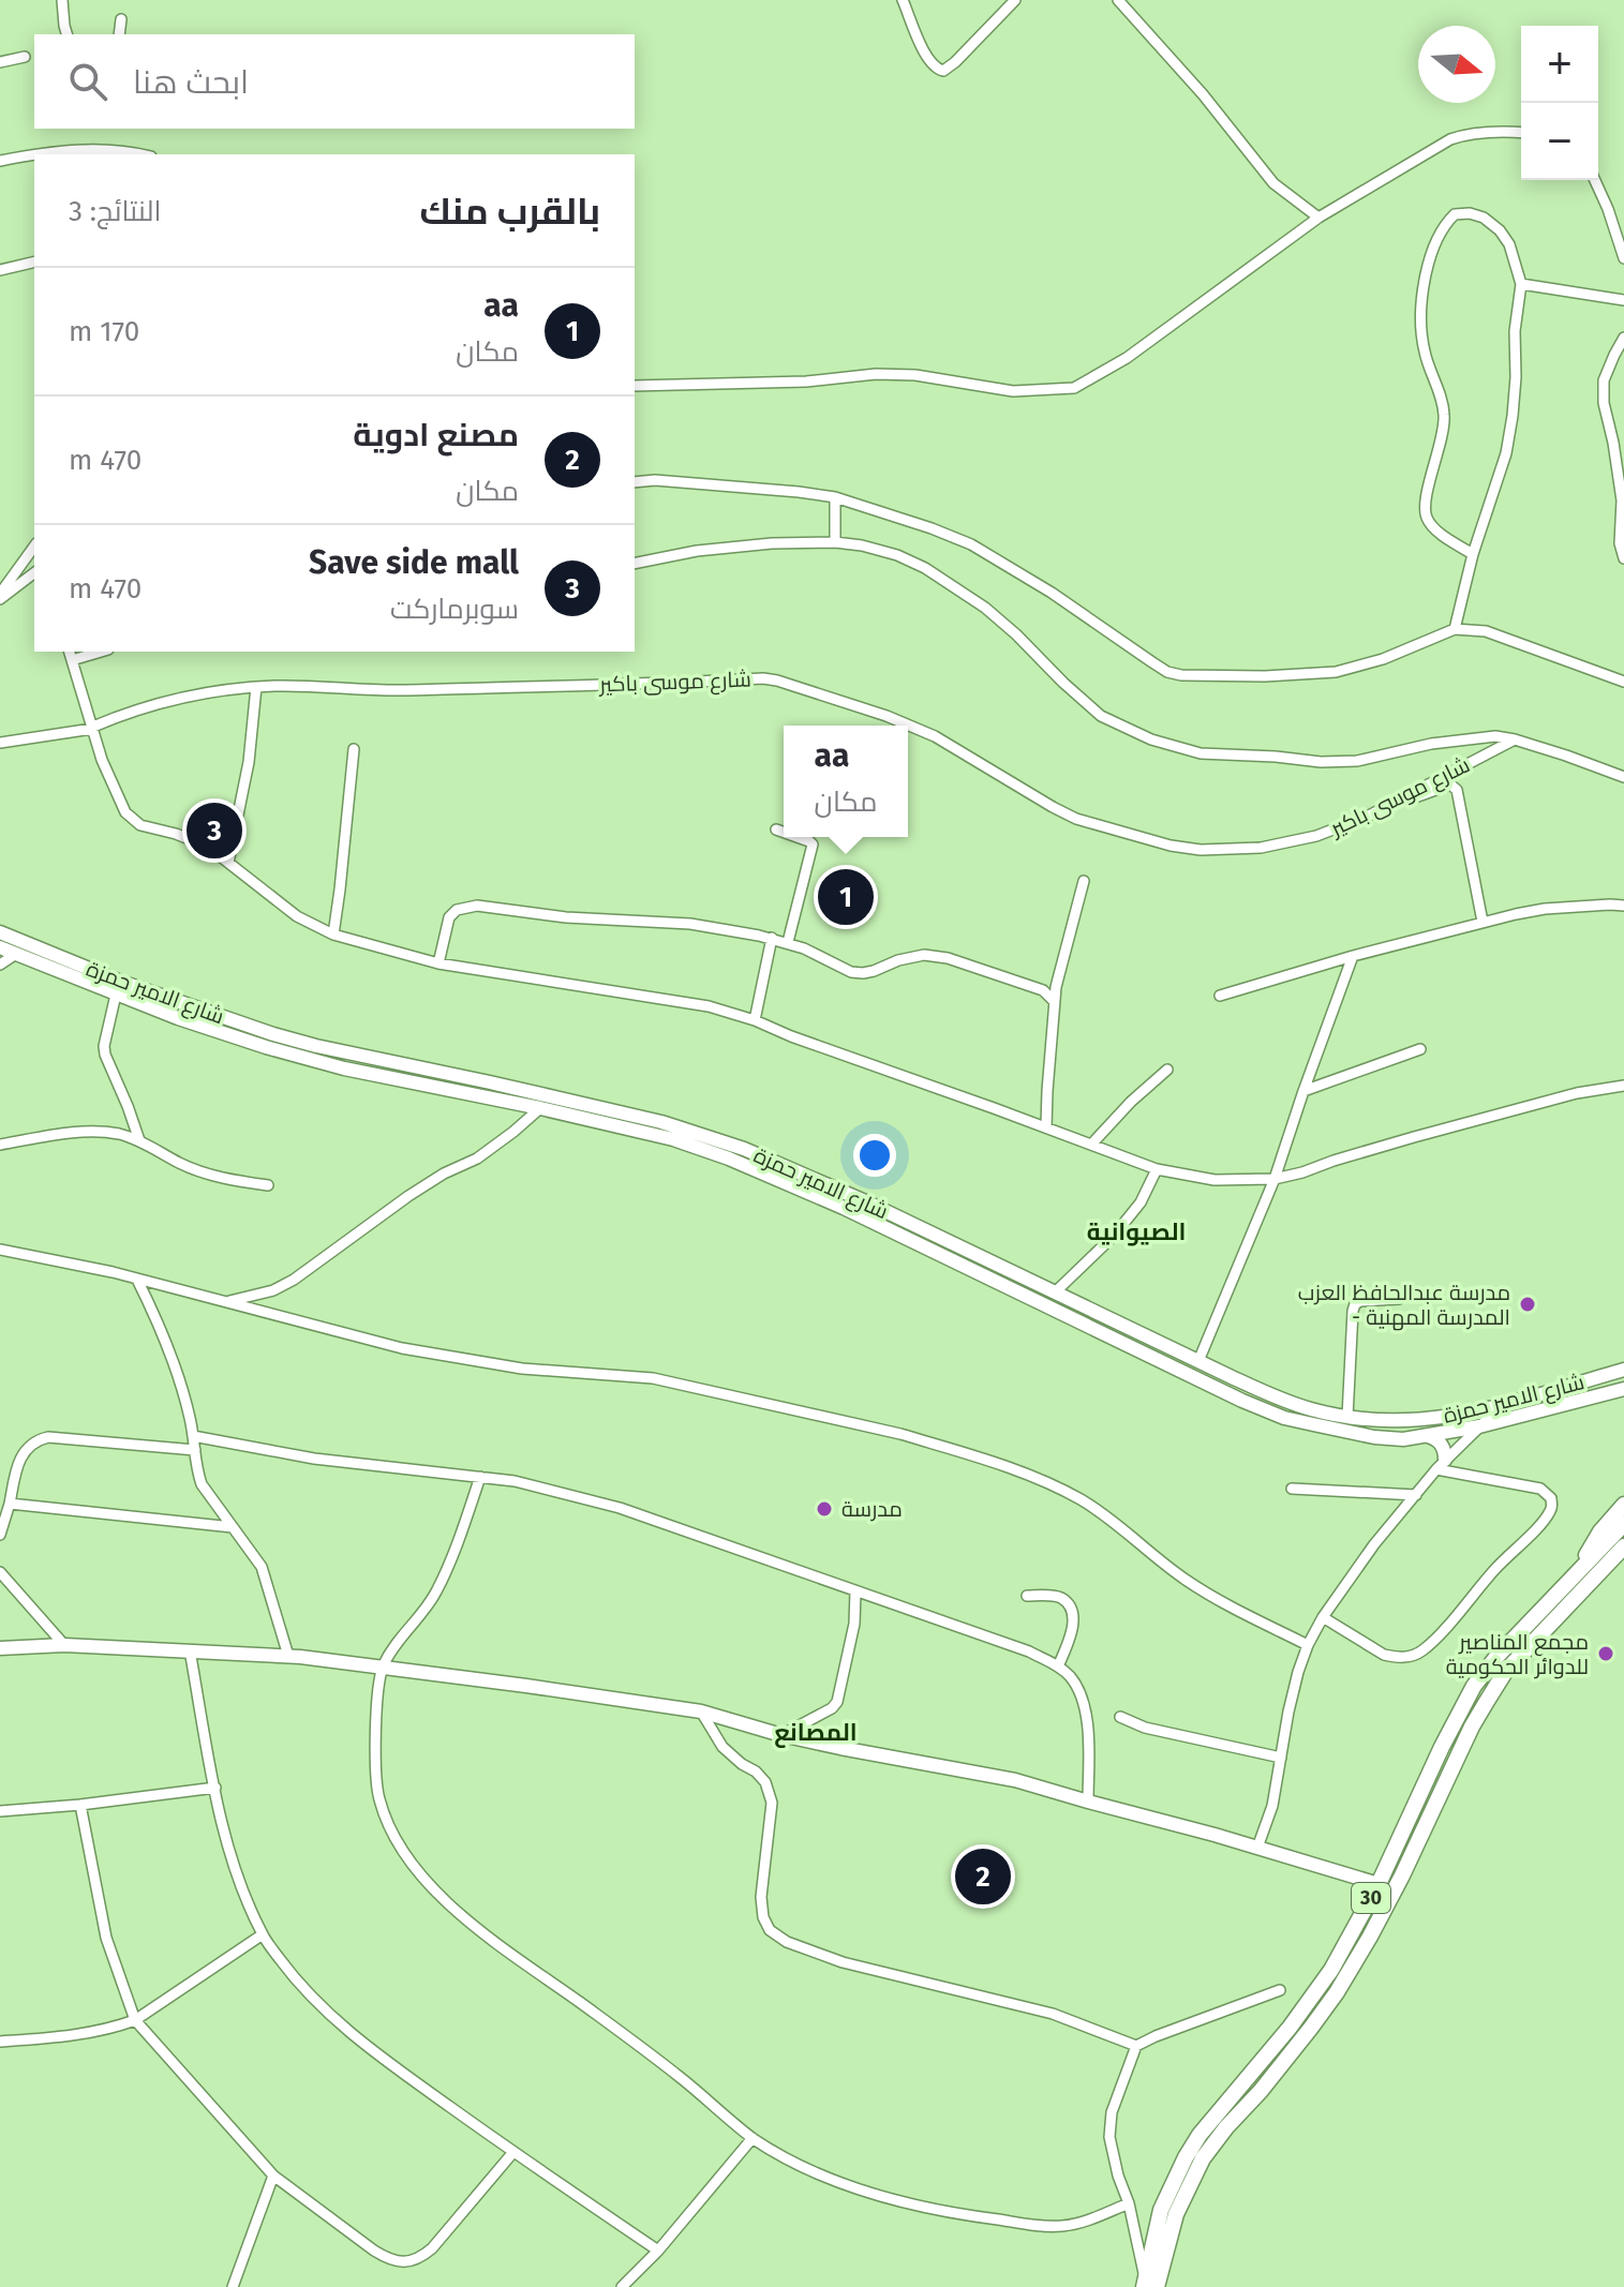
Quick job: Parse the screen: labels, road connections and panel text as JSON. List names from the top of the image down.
{
  "streets": {
    "main road": ["شارع الامير حمزة", "30"],
    "street": ["شارع موسى باكير"]
  },
  "districts": ["الصيوانية", "المصانع"],
  "places": ["مدرسة عبدالحافظ العزب - المدرسة المهنية", "مدرسة", "مجمع المناصير للدوائر الحكومية"],
  "north": "right",
  "page": {
    "map_buttons": ["+", "−"],
    "search": "ابحث هنا",
    "heading": ["بالقرب منك", "النتائج: 3"],
    "list": [
      {
        "mark": "1",
        "name": "aa",
        "note": "مكان",
        "value": "170 m"
      },
      {
        "mark": "2",
        "name": "مصنع ادوية",
        "note": "مكان",
        "value": "470 m"
      },
      {
        "mark": "3",
        "name": "Save side mall",
        "note": "سوبرماركت",
        "value": "470 m"
      }
    ],
    "popup": ["aa", "مكان"],
    "pins": ["3", "1", "2"]
  }
}
